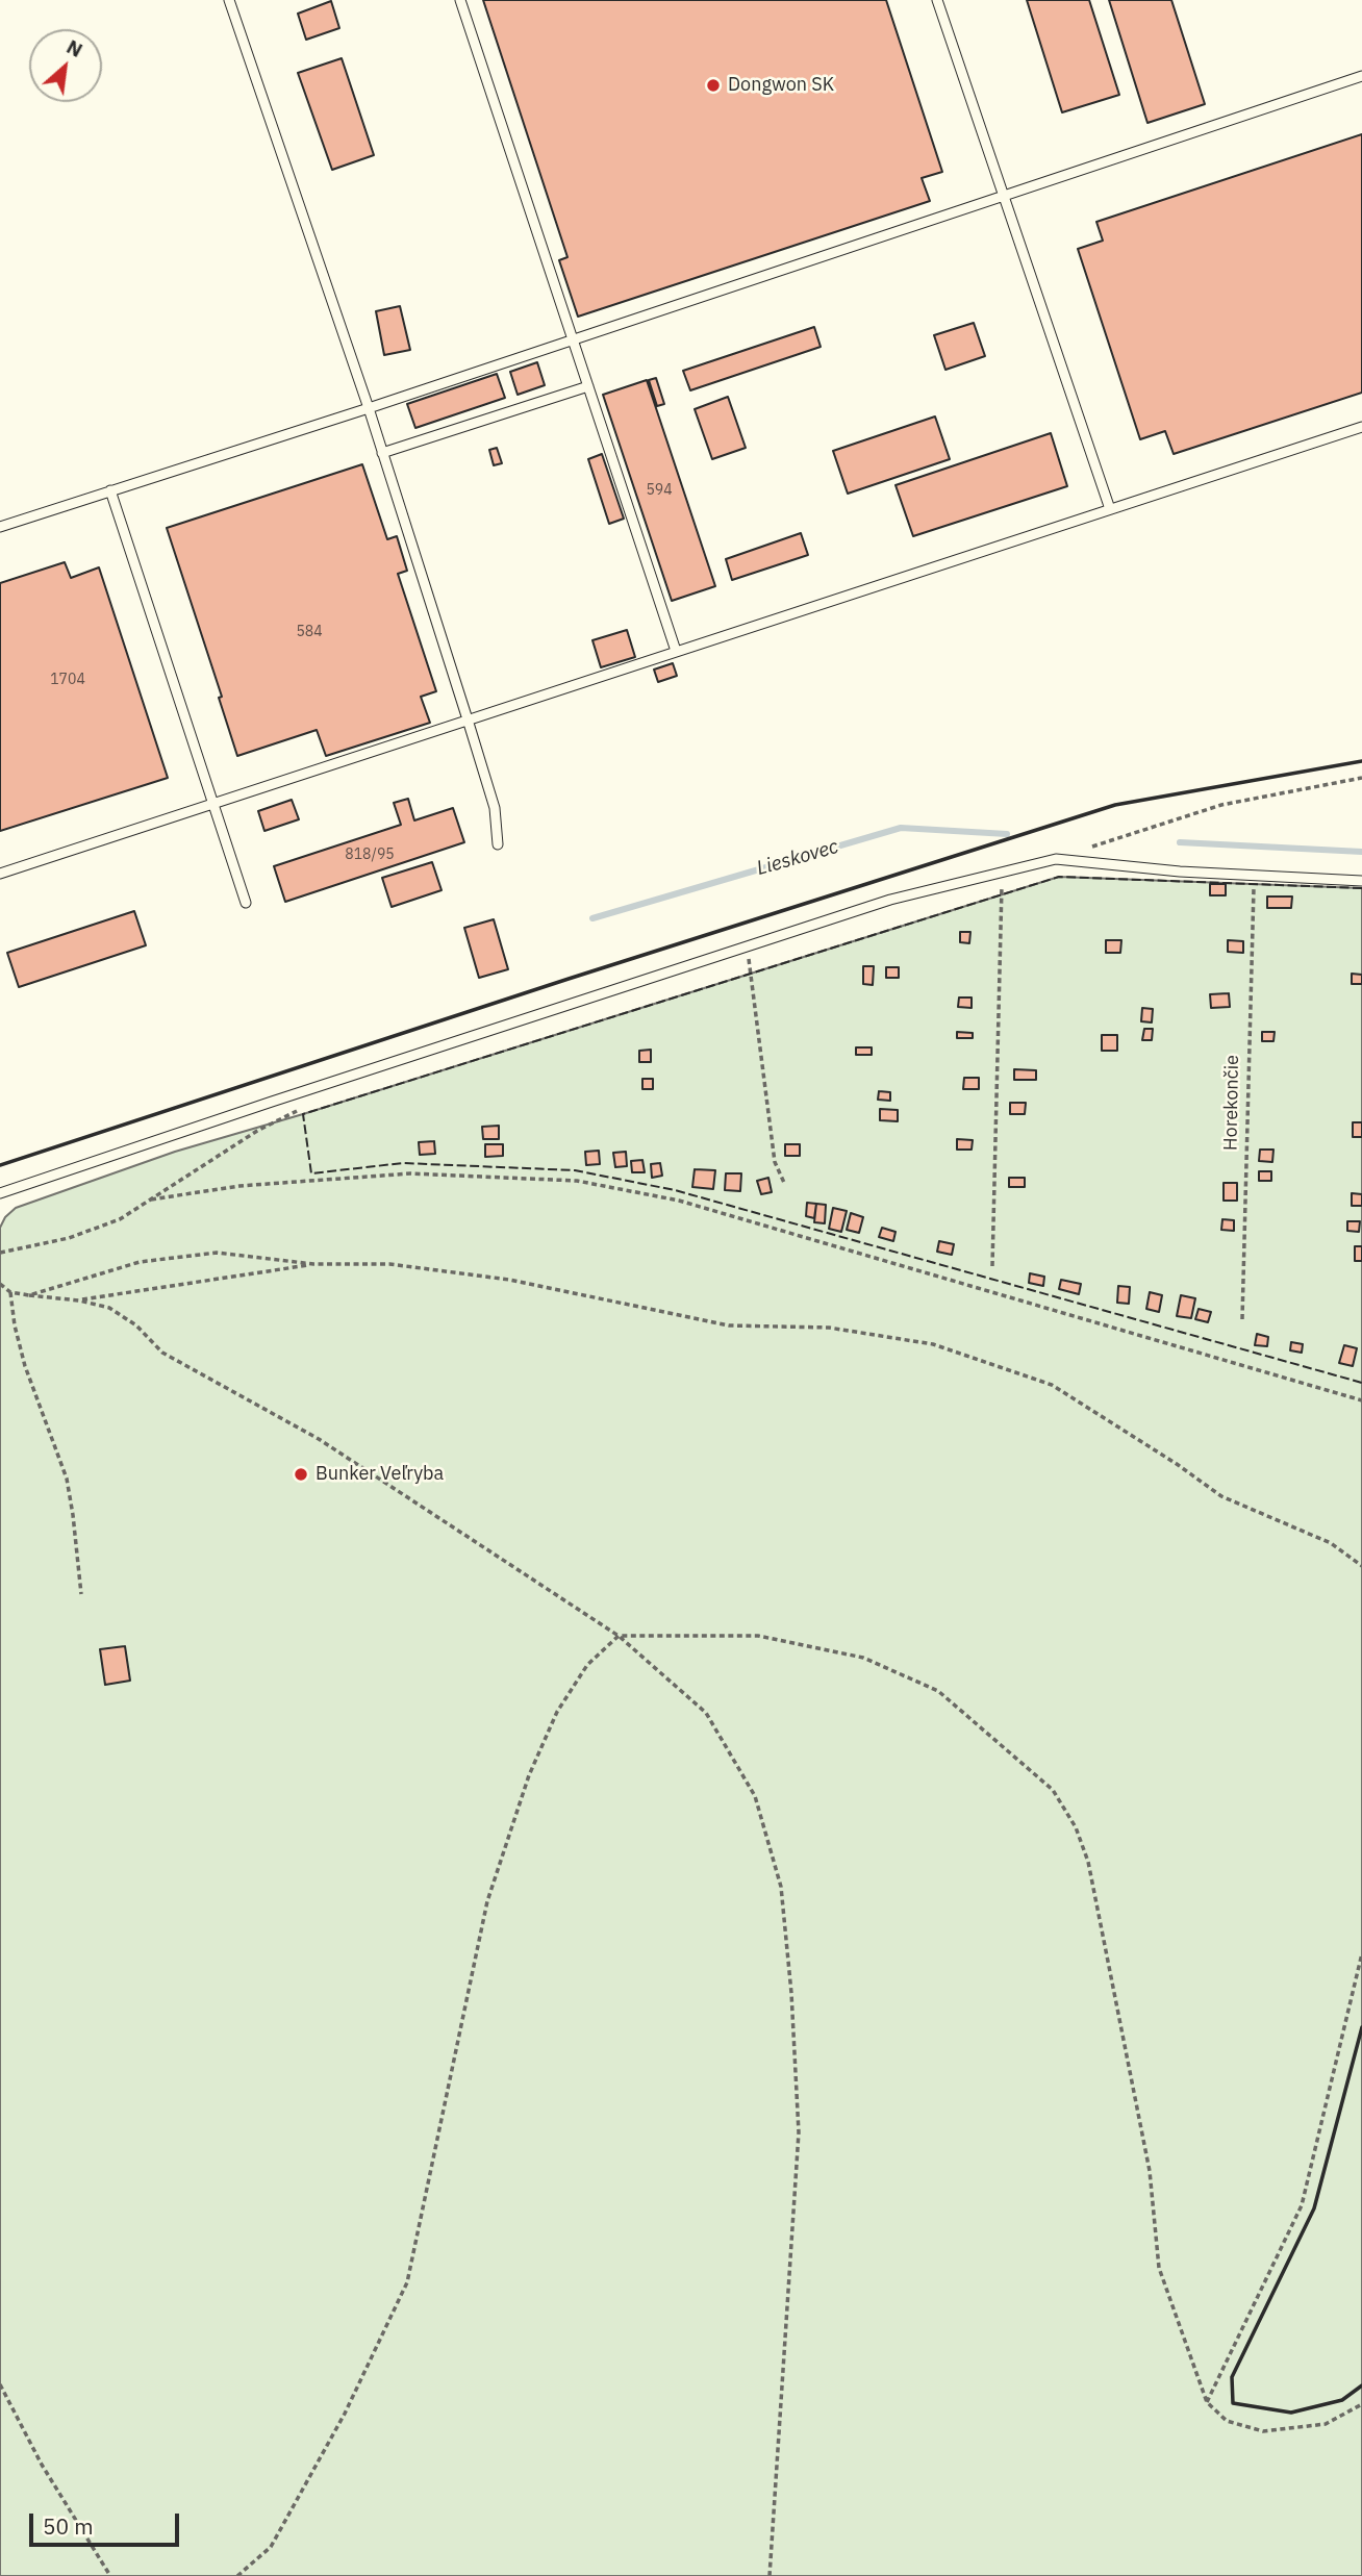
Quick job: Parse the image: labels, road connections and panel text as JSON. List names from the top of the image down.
{
  "streets": {
    "path": ["Horekončie"]
  },
  "water": ["Lieskovec"],
  "places": ["Dongwon SK", "Bunker Veľryba"],
  "house_numbers": [
    "594",
    "584",
    "1704",
    "818/95"
  ],
  "scale_bar": "50 m",
  "north": "top right"
}
